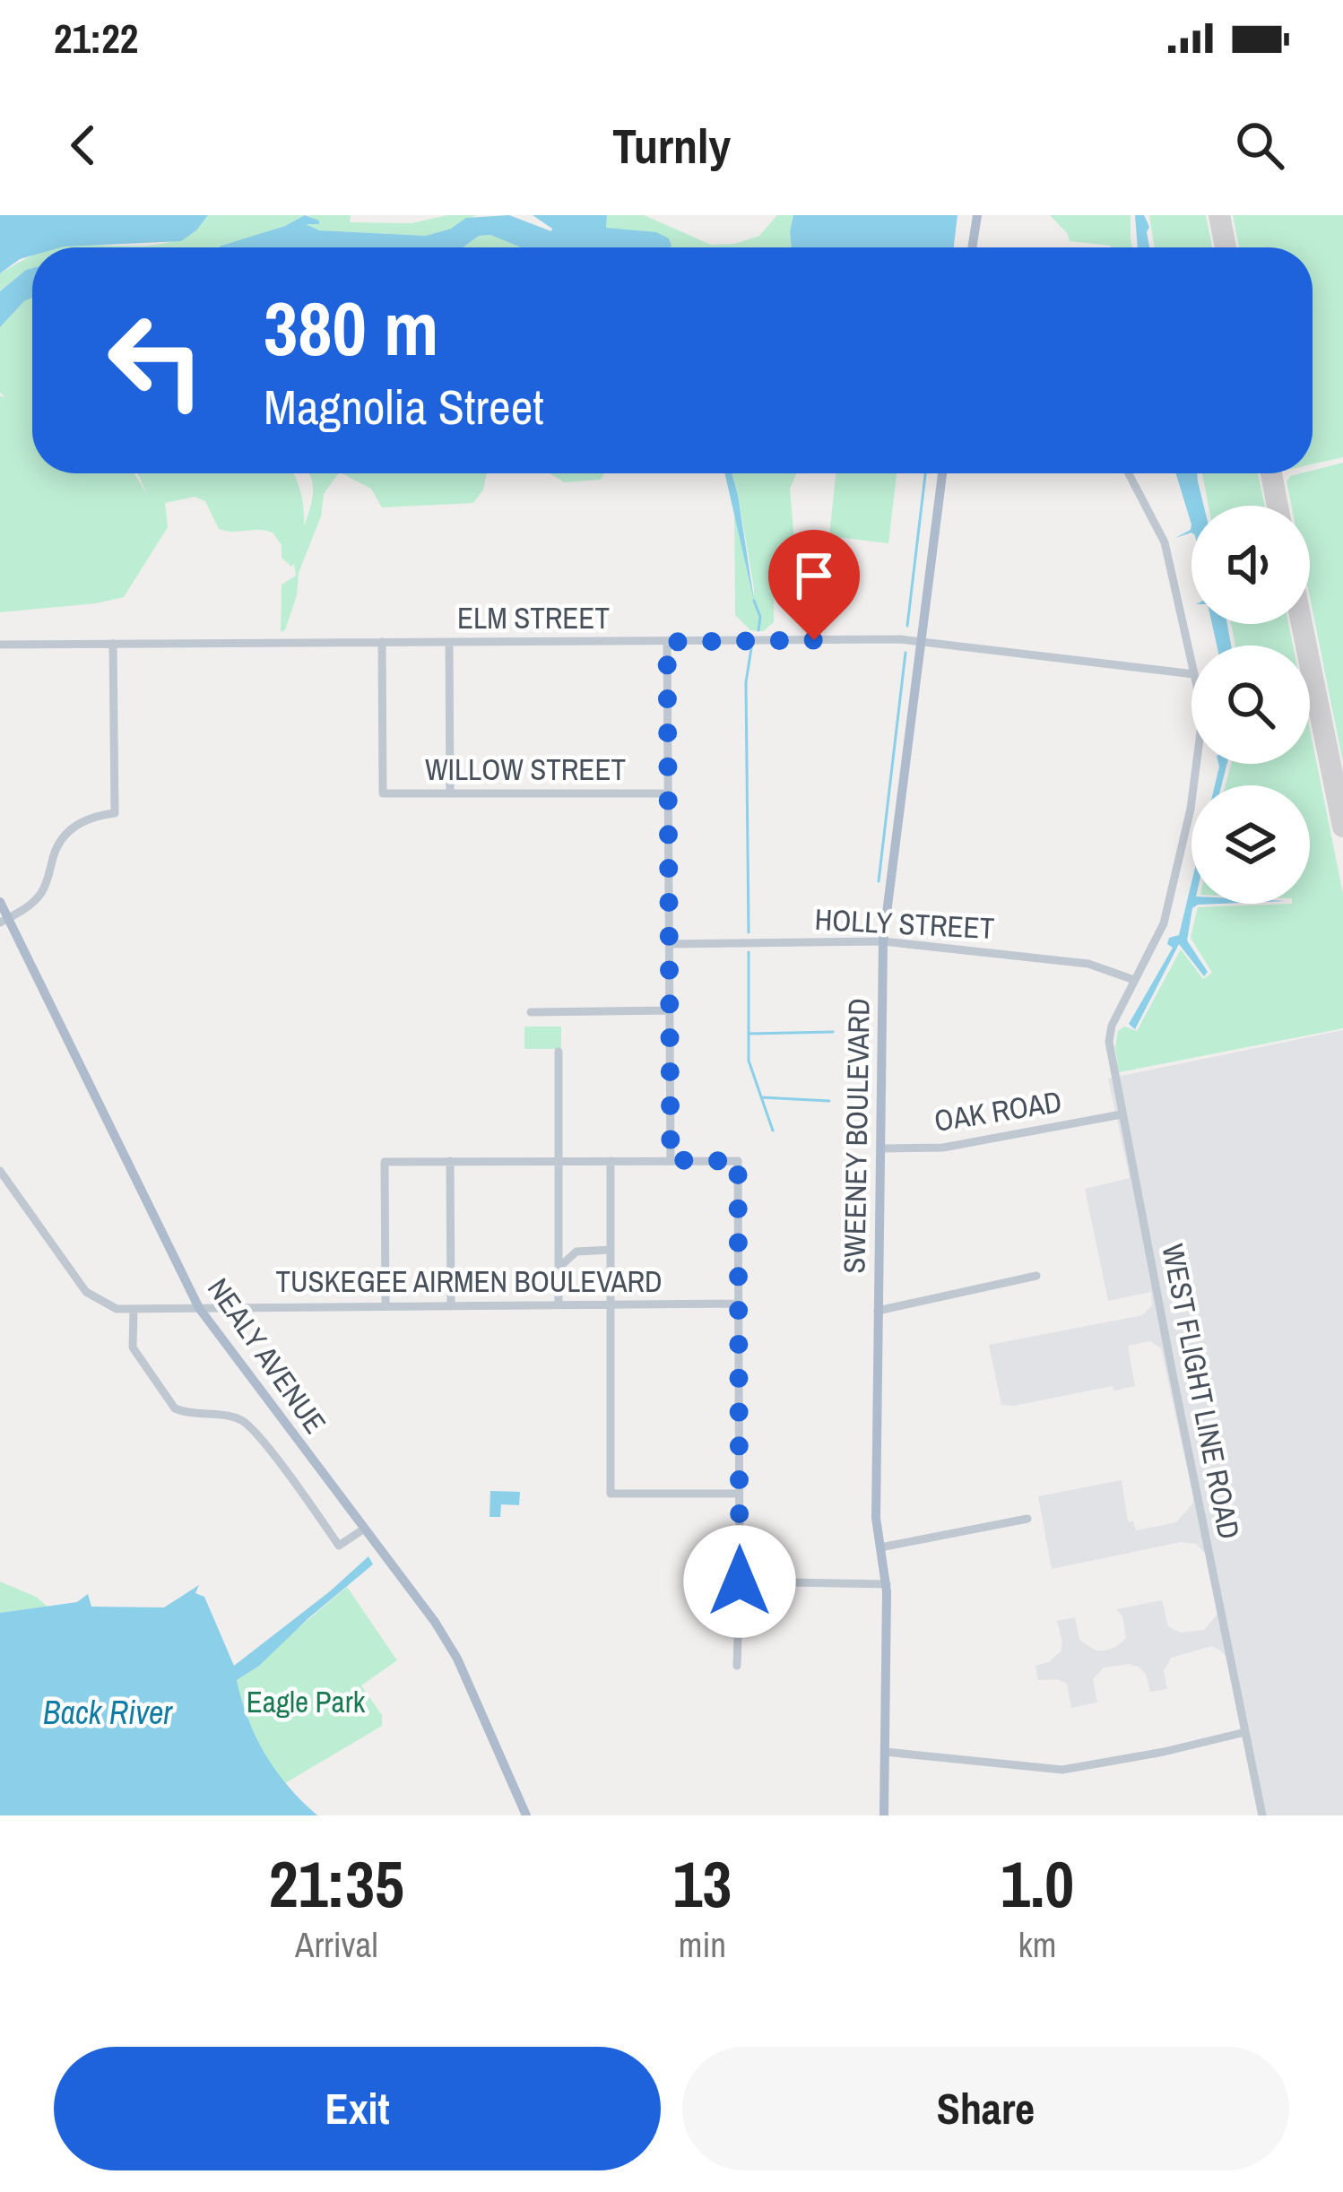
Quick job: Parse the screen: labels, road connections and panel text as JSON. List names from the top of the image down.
{
  "streets": {
    "main road": ["SWEENEY BOULEVARD", "NEALY AVENUE"],
    "street": [
      "ELM STREET",
      "WILLOW STREET",
      "HOLLY STREET",
      "OAK ROAD",
      "TUSKEGEE AIRMEN BOULEVARD",
      "WEST FLIGHT LINE ROAD"
    ]
  },
  "crossings": [
    ["ELM STREET", "WILLOW STREET"],
    ["ELM STREET", "SWEENEY BOULEVARD"],
    ["HOLLY STREET", "SWEENEY BOULEVARD"],
    ["HOLLY STREET", "WEST FLIGHT LINE ROAD"],
    ["OAK ROAD", "SWEENEY BOULEVARD"],
    ["OAK ROAD", "WEST FLIGHT LINE ROAD"],
    ["TUSKEGEE AIRMEN BOULEVARD", "NEALY AVENUE"]
  ],
  "water": ["Back River"],
  "parks": ["Eagle Park"],
  "page": {
    "status": "21:22",
    "header": "Turnly",
    "turn": ["380 m", "Magnolia Street"],
    "eta": [
      "21:35",
      "Arrival",
      "13",
      "min",
      "1.0",
      "km"
    ],
    "buttons": ["Exit", "Share"]
  }
}
